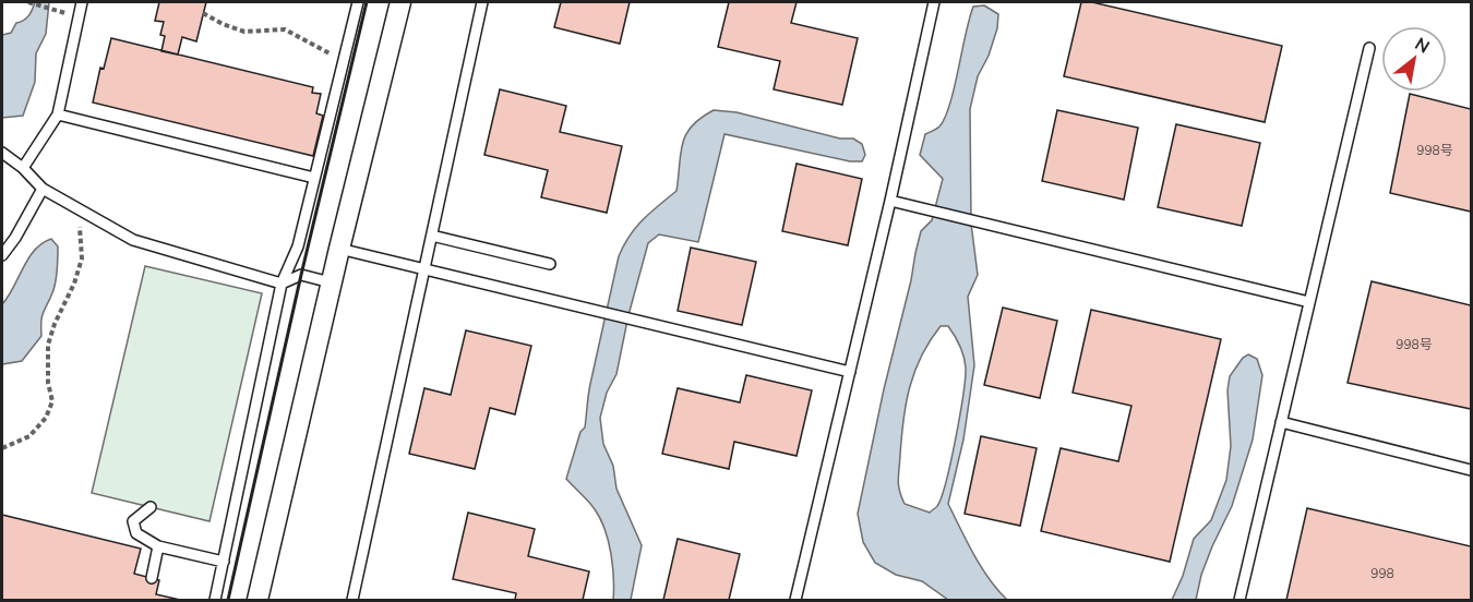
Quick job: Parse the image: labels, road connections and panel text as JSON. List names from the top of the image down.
{
  "house_numbers": ["998号", "998号", "998"],
  "north": "top right"
}
